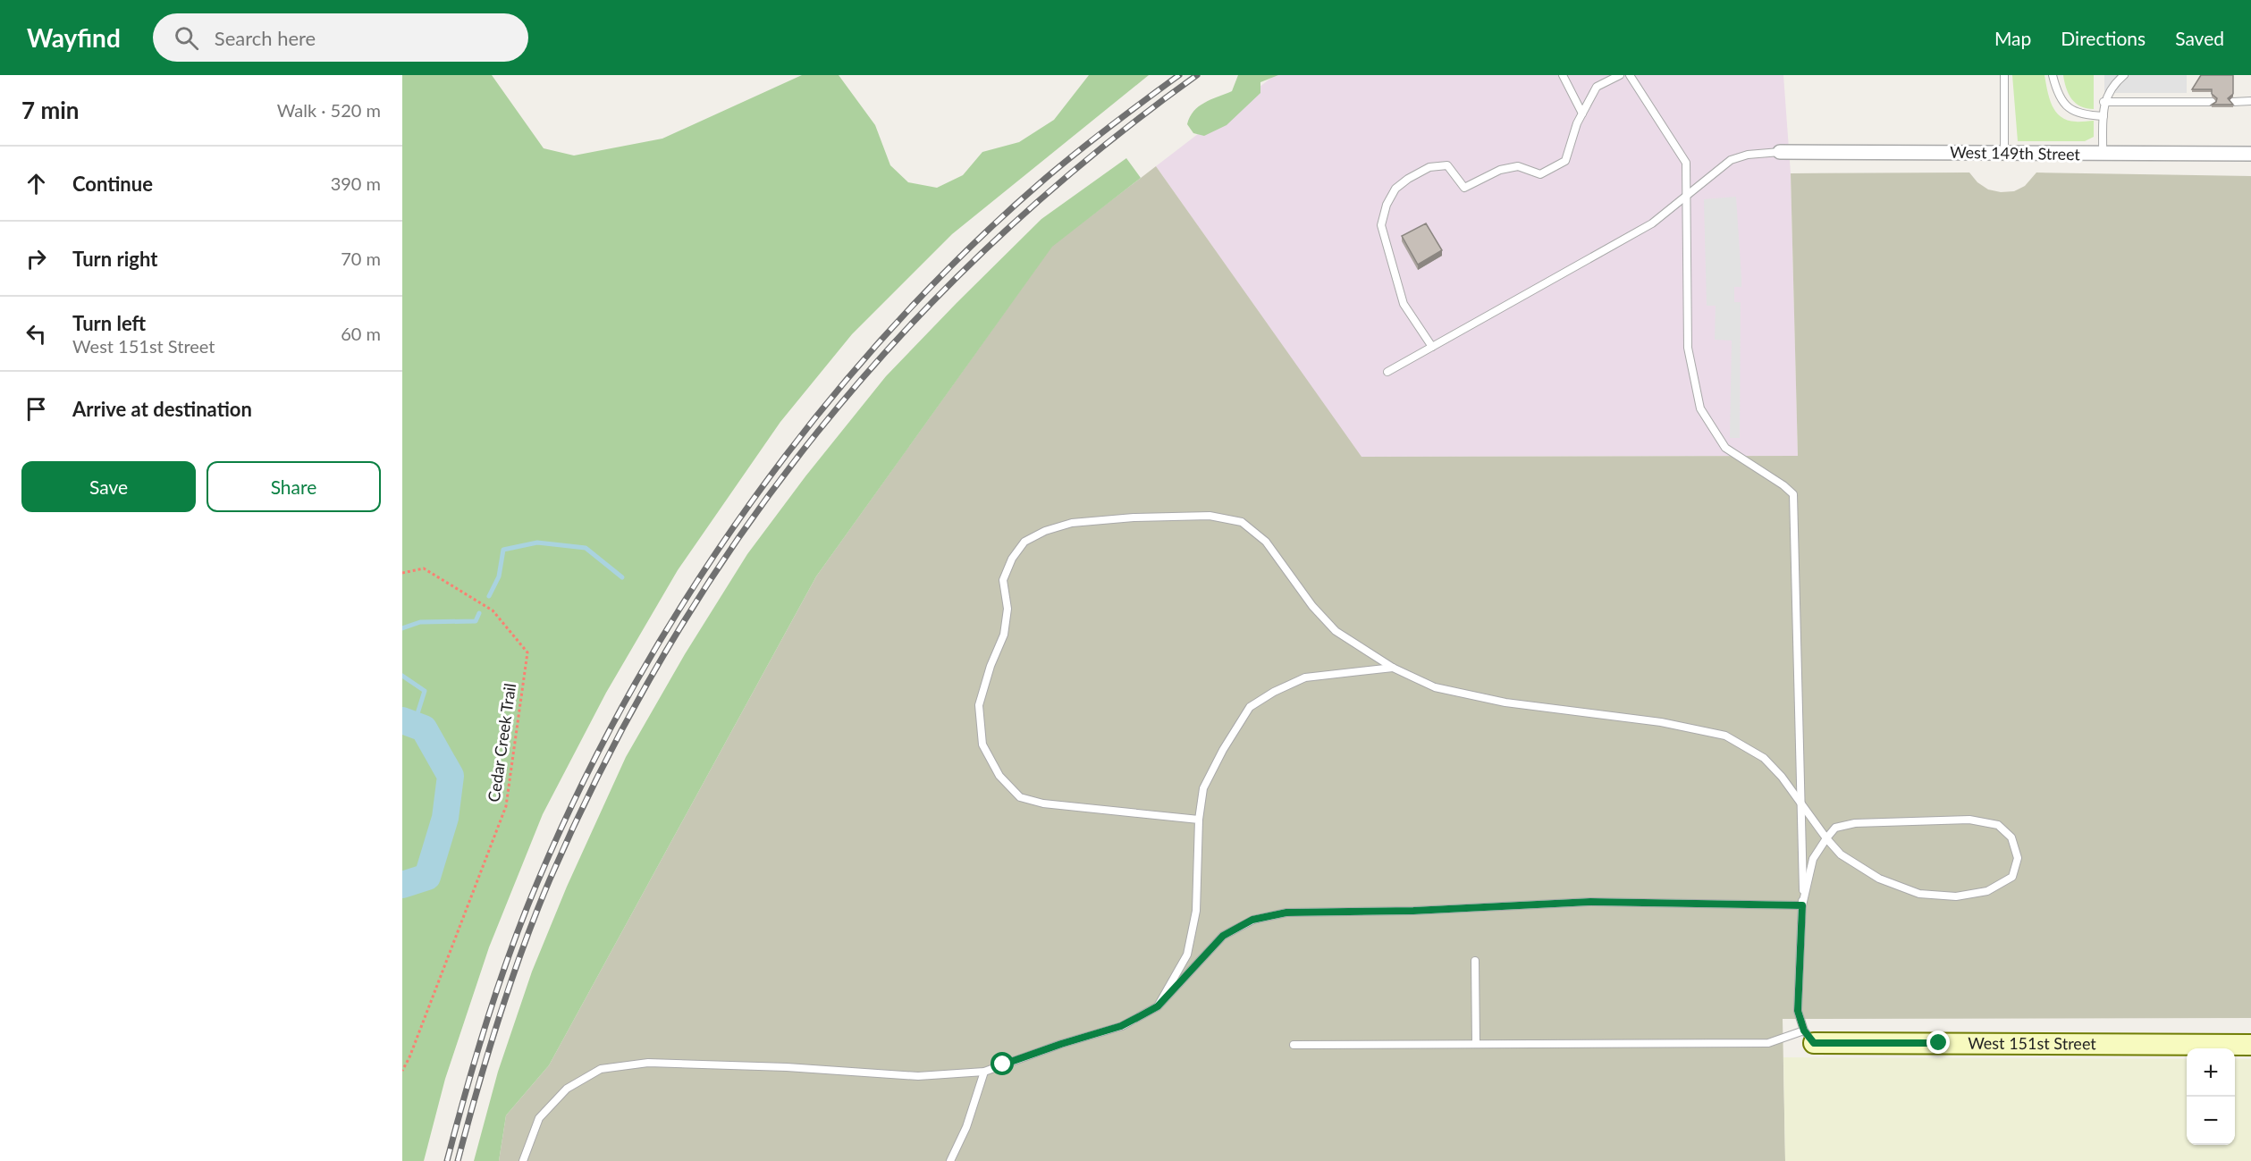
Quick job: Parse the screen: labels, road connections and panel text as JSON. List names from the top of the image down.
{
  "streets": {
    "street": ["West 149th Street", "West 151st Street"],
    "path": ["Cedar Creek Trail"]
  },
  "page": {
    "header": "Wayfind",
    "search": "Search here",
    "nav": ["Map", "Directions", "Saved"],
    "heading": ["7 min", "Walk · 520 m"],
    "list": [
      ["Continue", "390 m"],
      ["Turn right", "70 m"],
      ["Turn left", "West 151st Street", "60 m"],
      "Arrive at destination"
    ],
    "buttons": ["Save", "Share"],
    "map_buttons": ["+", "−"]
  }
}
